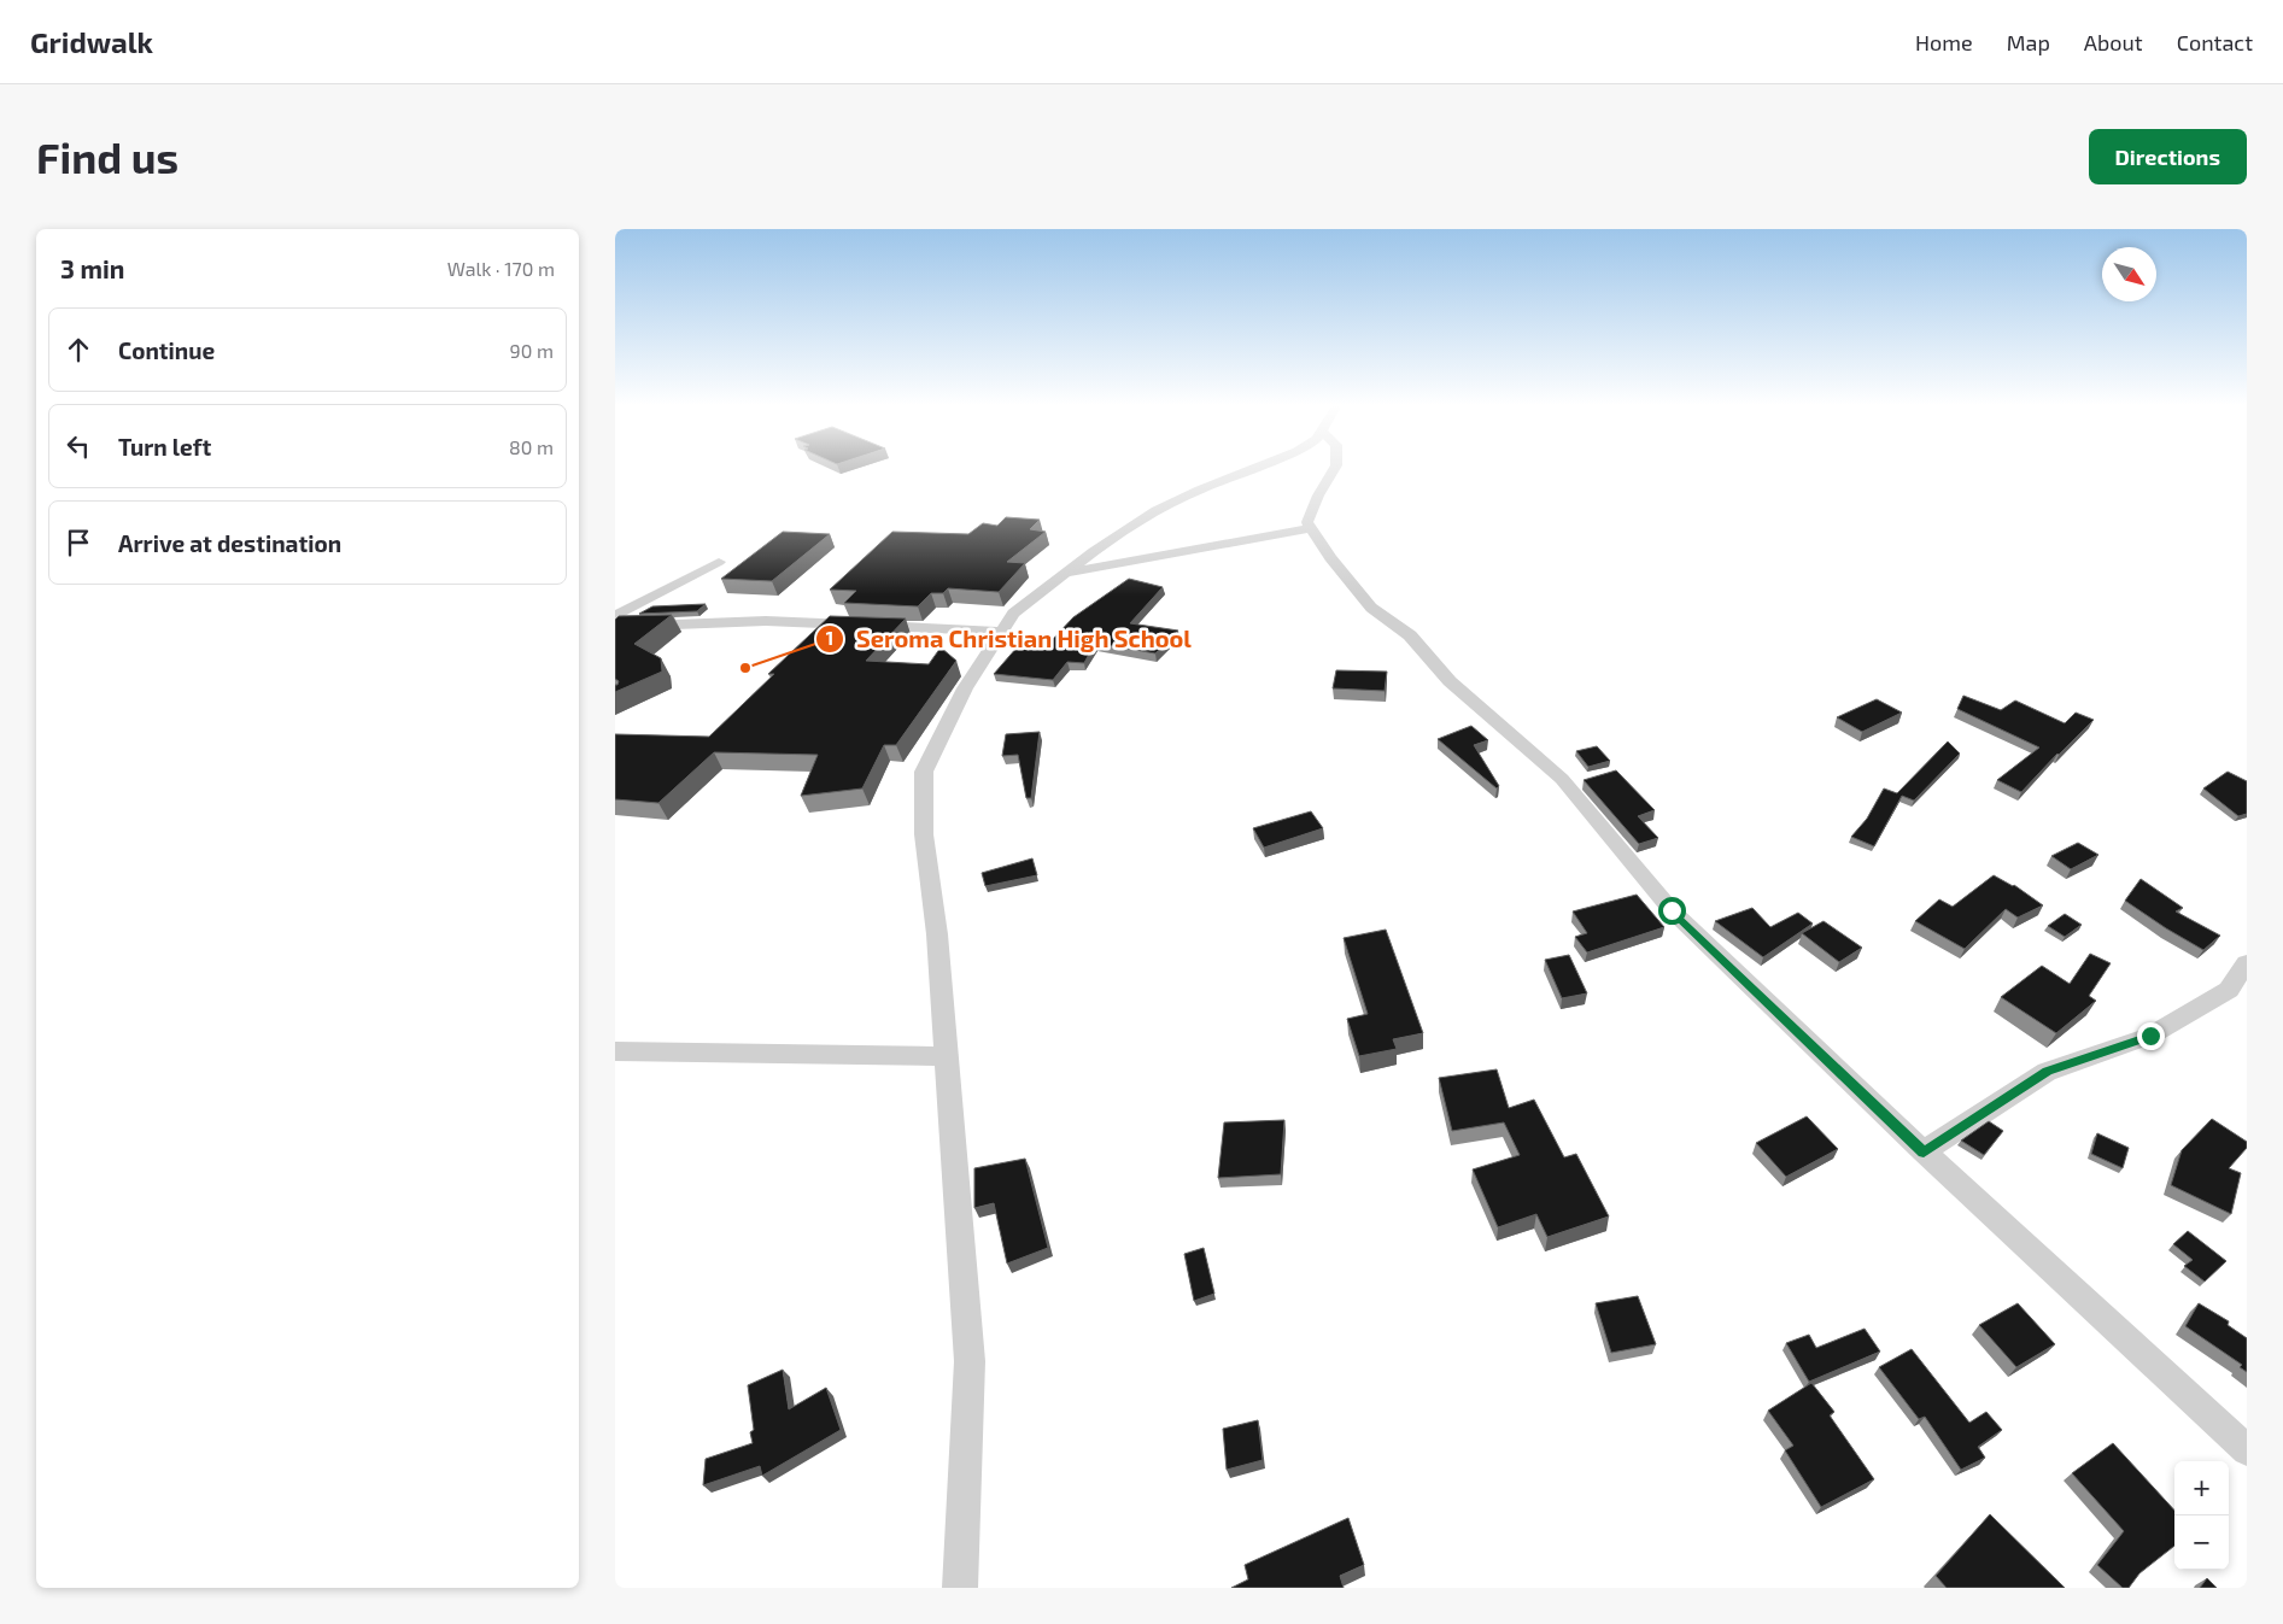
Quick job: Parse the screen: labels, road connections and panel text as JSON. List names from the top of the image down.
{
  "places": ["Seroma Christian High School"],
  "north": "bottom right",
  "page": {
    "header": "Gridwalk",
    "nav": [
      "Home",
      "Map",
      "About",
      "Contact"
    ],
    "buttons": "Directions",
    "title": "Find us",
    "heading": ["3 min", "Walk · 170 m"],
    "list": [
      ["Continue", "90 m"],
      ["Turn left", "80 m"],
      "Arrive at destination"
    ],
    "map_buttons": ["+", "−"]
  }
}
